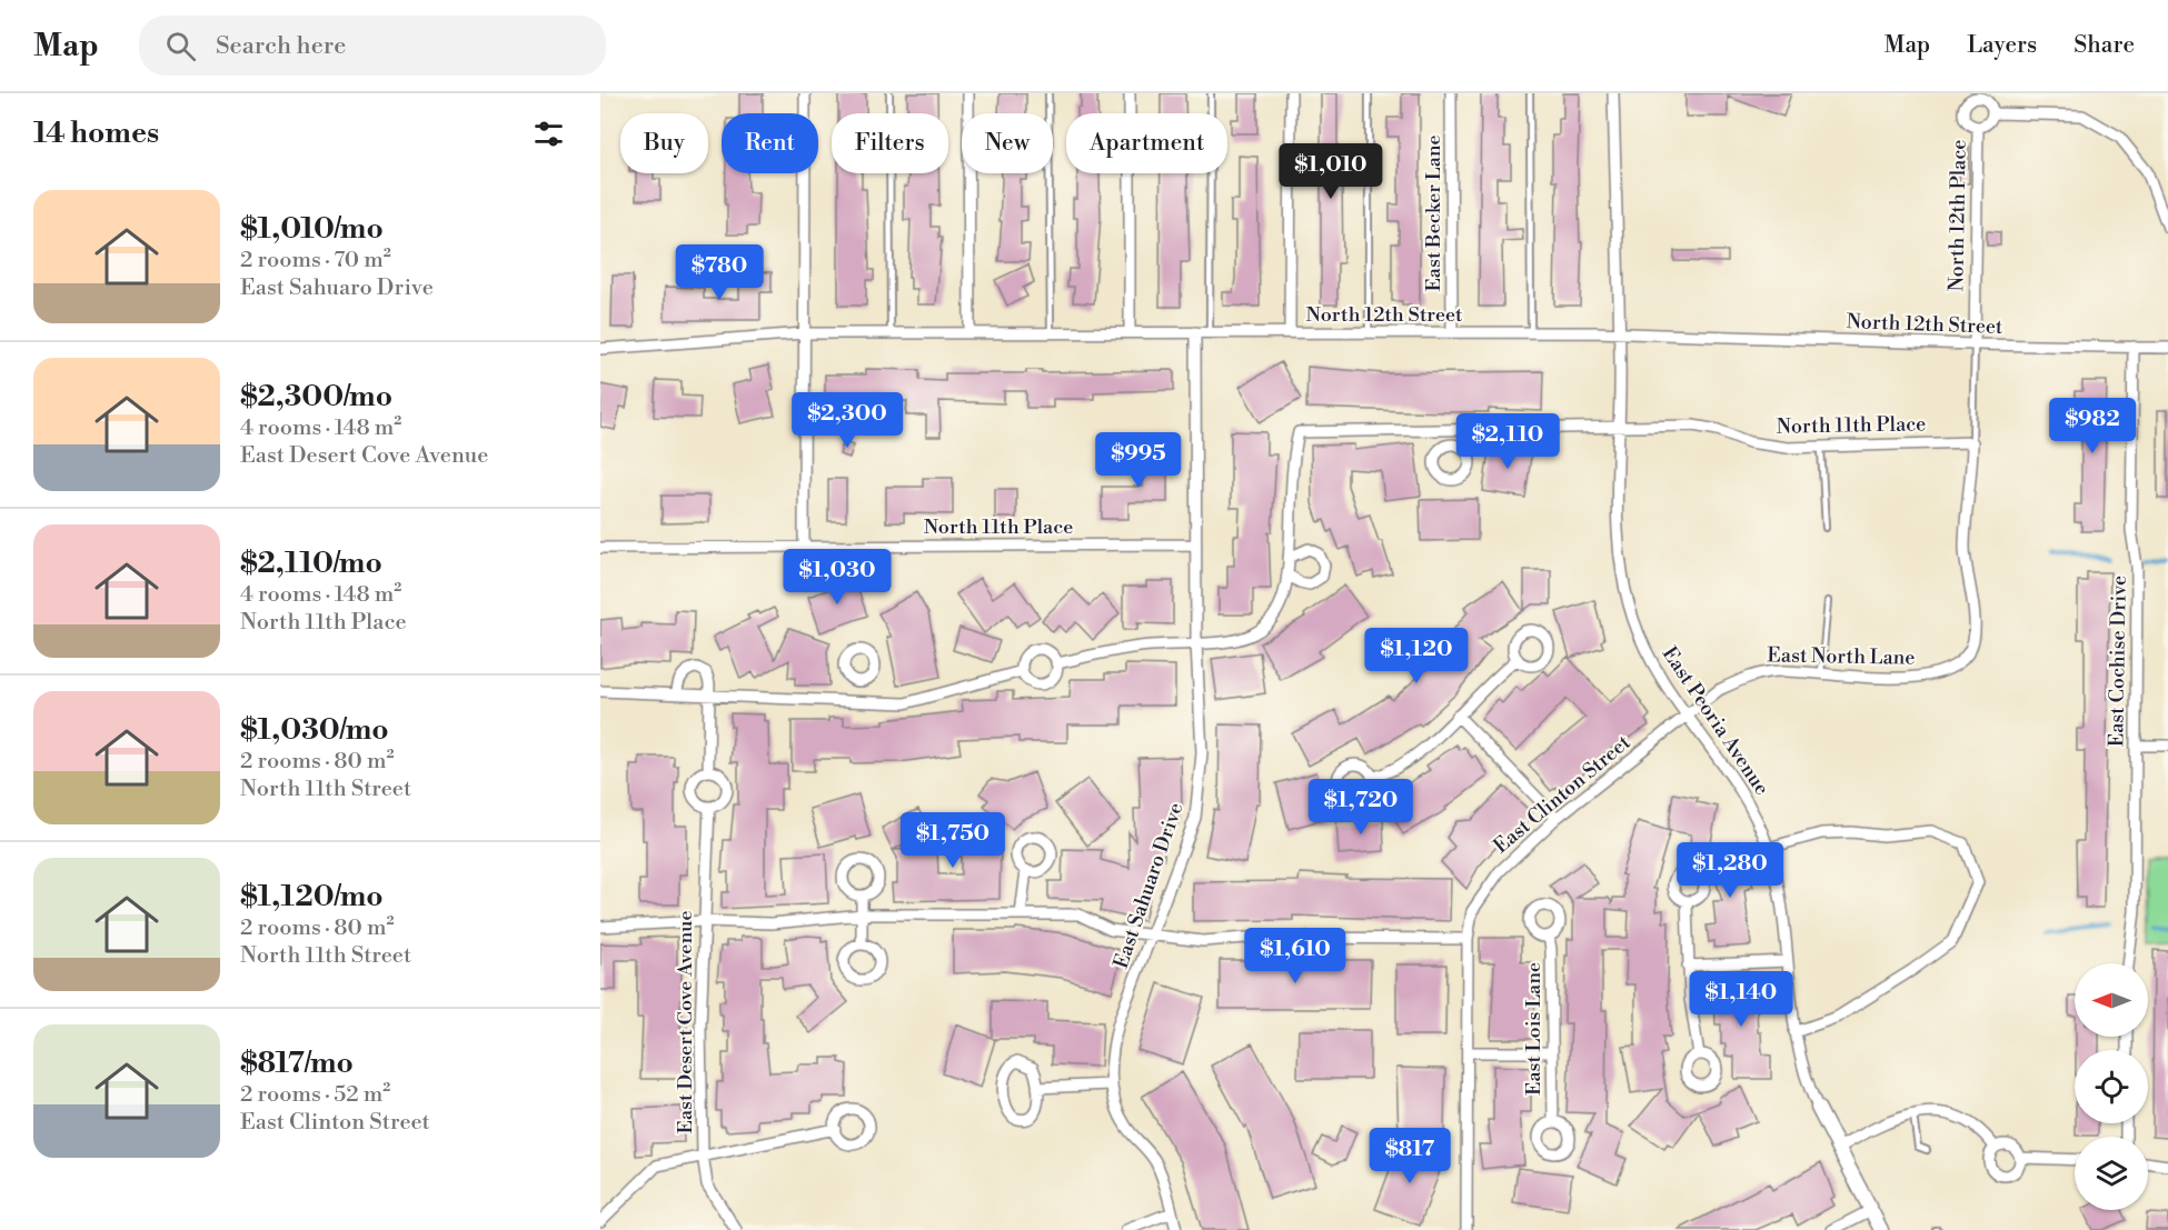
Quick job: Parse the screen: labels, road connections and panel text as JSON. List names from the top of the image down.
{
  "streets": {
    "street": [
      "East Becker Lane",
      "North 12th Place",
      "North 12th Street",
      "North 11th Place",
      "East North Lane",
      "East Cochise Drive",
      "East Peoria Avenue",
      "East Clinton Street",
      "East Sahuaro Drive",
      "East Desert Cove Avenue",
      "East Lois Lane"
    ]
  },
  "crossings": [
    ["East Becker Lane", "North 12th Street"],
    ["North 12th Place", "North 12th Street"],
    ["North 12th Place", "East North Lane"],
    ["North 12th Street", "East North Lane"],
    ["North 12th Street", "East Cochise Drive"],
    ["North 12th Street", "East Peoria Avenue"],
    ["North 12th Street", "East Sahuaro Drive"],
    ["North 11th Place", "East North Lane"],
    ["North 11th Place", "East Peoria Avenue"],
    ["North 11th Place", "East Sahuaro Drive"],
    ["East North Lane", "East Peoria Avenue"],
    ["East North Lane", "East Clinton Street"],
    ["East Peoria Avenue", "East Clinton Street"]
  ],
  "north": "left",
  "page": {
    "header": "Map",
    "search": "Search here",
    "nav": ["Map", "Layers", "Share"],
    "heading": "14 homes",
    "chip": [
      "Buy",
      "Rent",
      "Filters",
      "New",
      "Apartment"
    ],
    "price": [
      "$1,010",
      "$780",
      "$2,300",
      "$982",
      "$2,110",
      "$995",
      "$1,030",
      "$1,120",
      "$1,720",
      "$1,750",
      "$1,280",
      "$1,610",
      "$1,140",
      "$817"
    ],
    "list": [
      {
        "name": "$1,010/mo",
        "note": "2 rooms · 70 m² · East Sahuaro Drive"
      },
      {
        "name": "$2,300/mo",
        "note": "4 rooms · 148 m² · East Desert Cove Avenue"
      },
      {
        "name": "$2,110/mo",
        "note": "4 rooms · 148 m² · North 11th Place"
      },
      {
        "name": "$1,030/mo",
        "note": "2 rooms · 80 m² · North 11th Street"
      },
      {
        "name": "$1,120/mo",
        "note": "2 rooms · 80 m² · North 11th Street"
      },
      {
        "name": "$817/mo",
        "note": "2 rooms · 52 m² · East Clinton Street"
      }
    ]
  }
}
